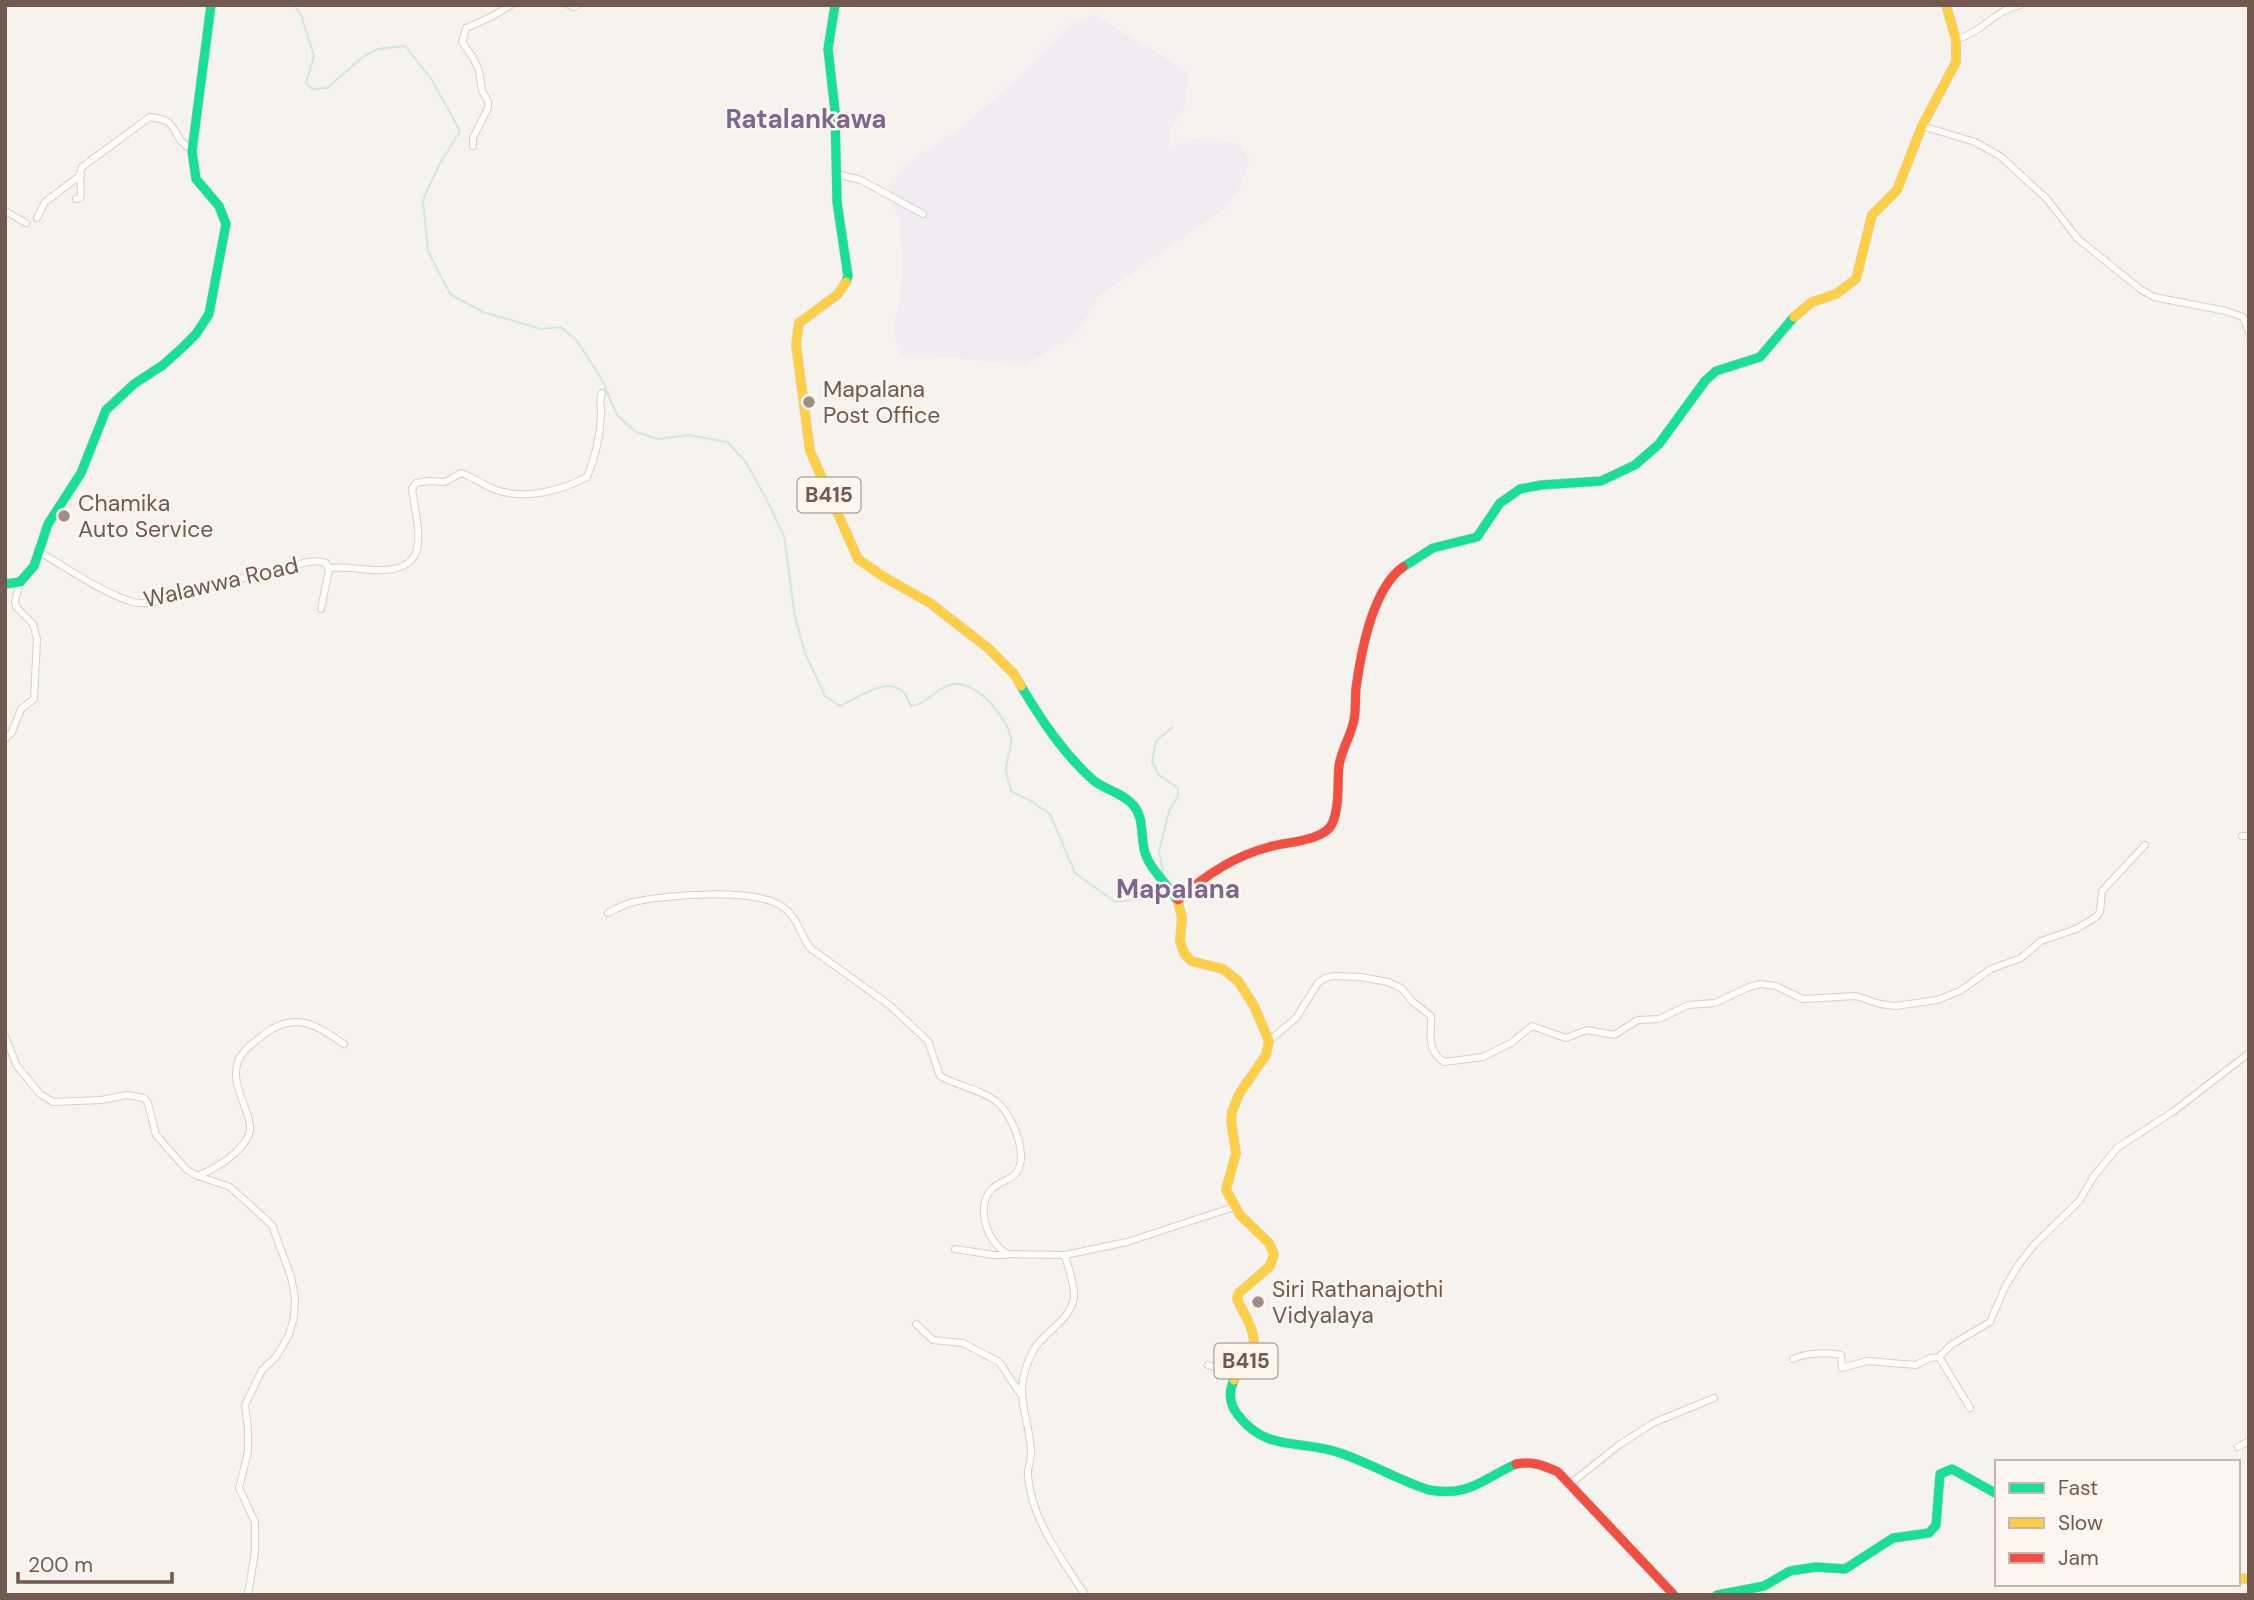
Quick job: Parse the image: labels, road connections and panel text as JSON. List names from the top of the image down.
{
  "streets": {
    "main road": ["B415"],
    "street": ["Walawwa Road"]
  },
  "districts": ["Ratalankawa", "Mapalana"],
  "places": ["Mapalana Post Office", "Chamika Auto Service", "Siri Rathanajothi Vidyalaya"],
  "legend": ["Fast", "Slow", "Jam"],
  "scale_bar": "200 m"
}
